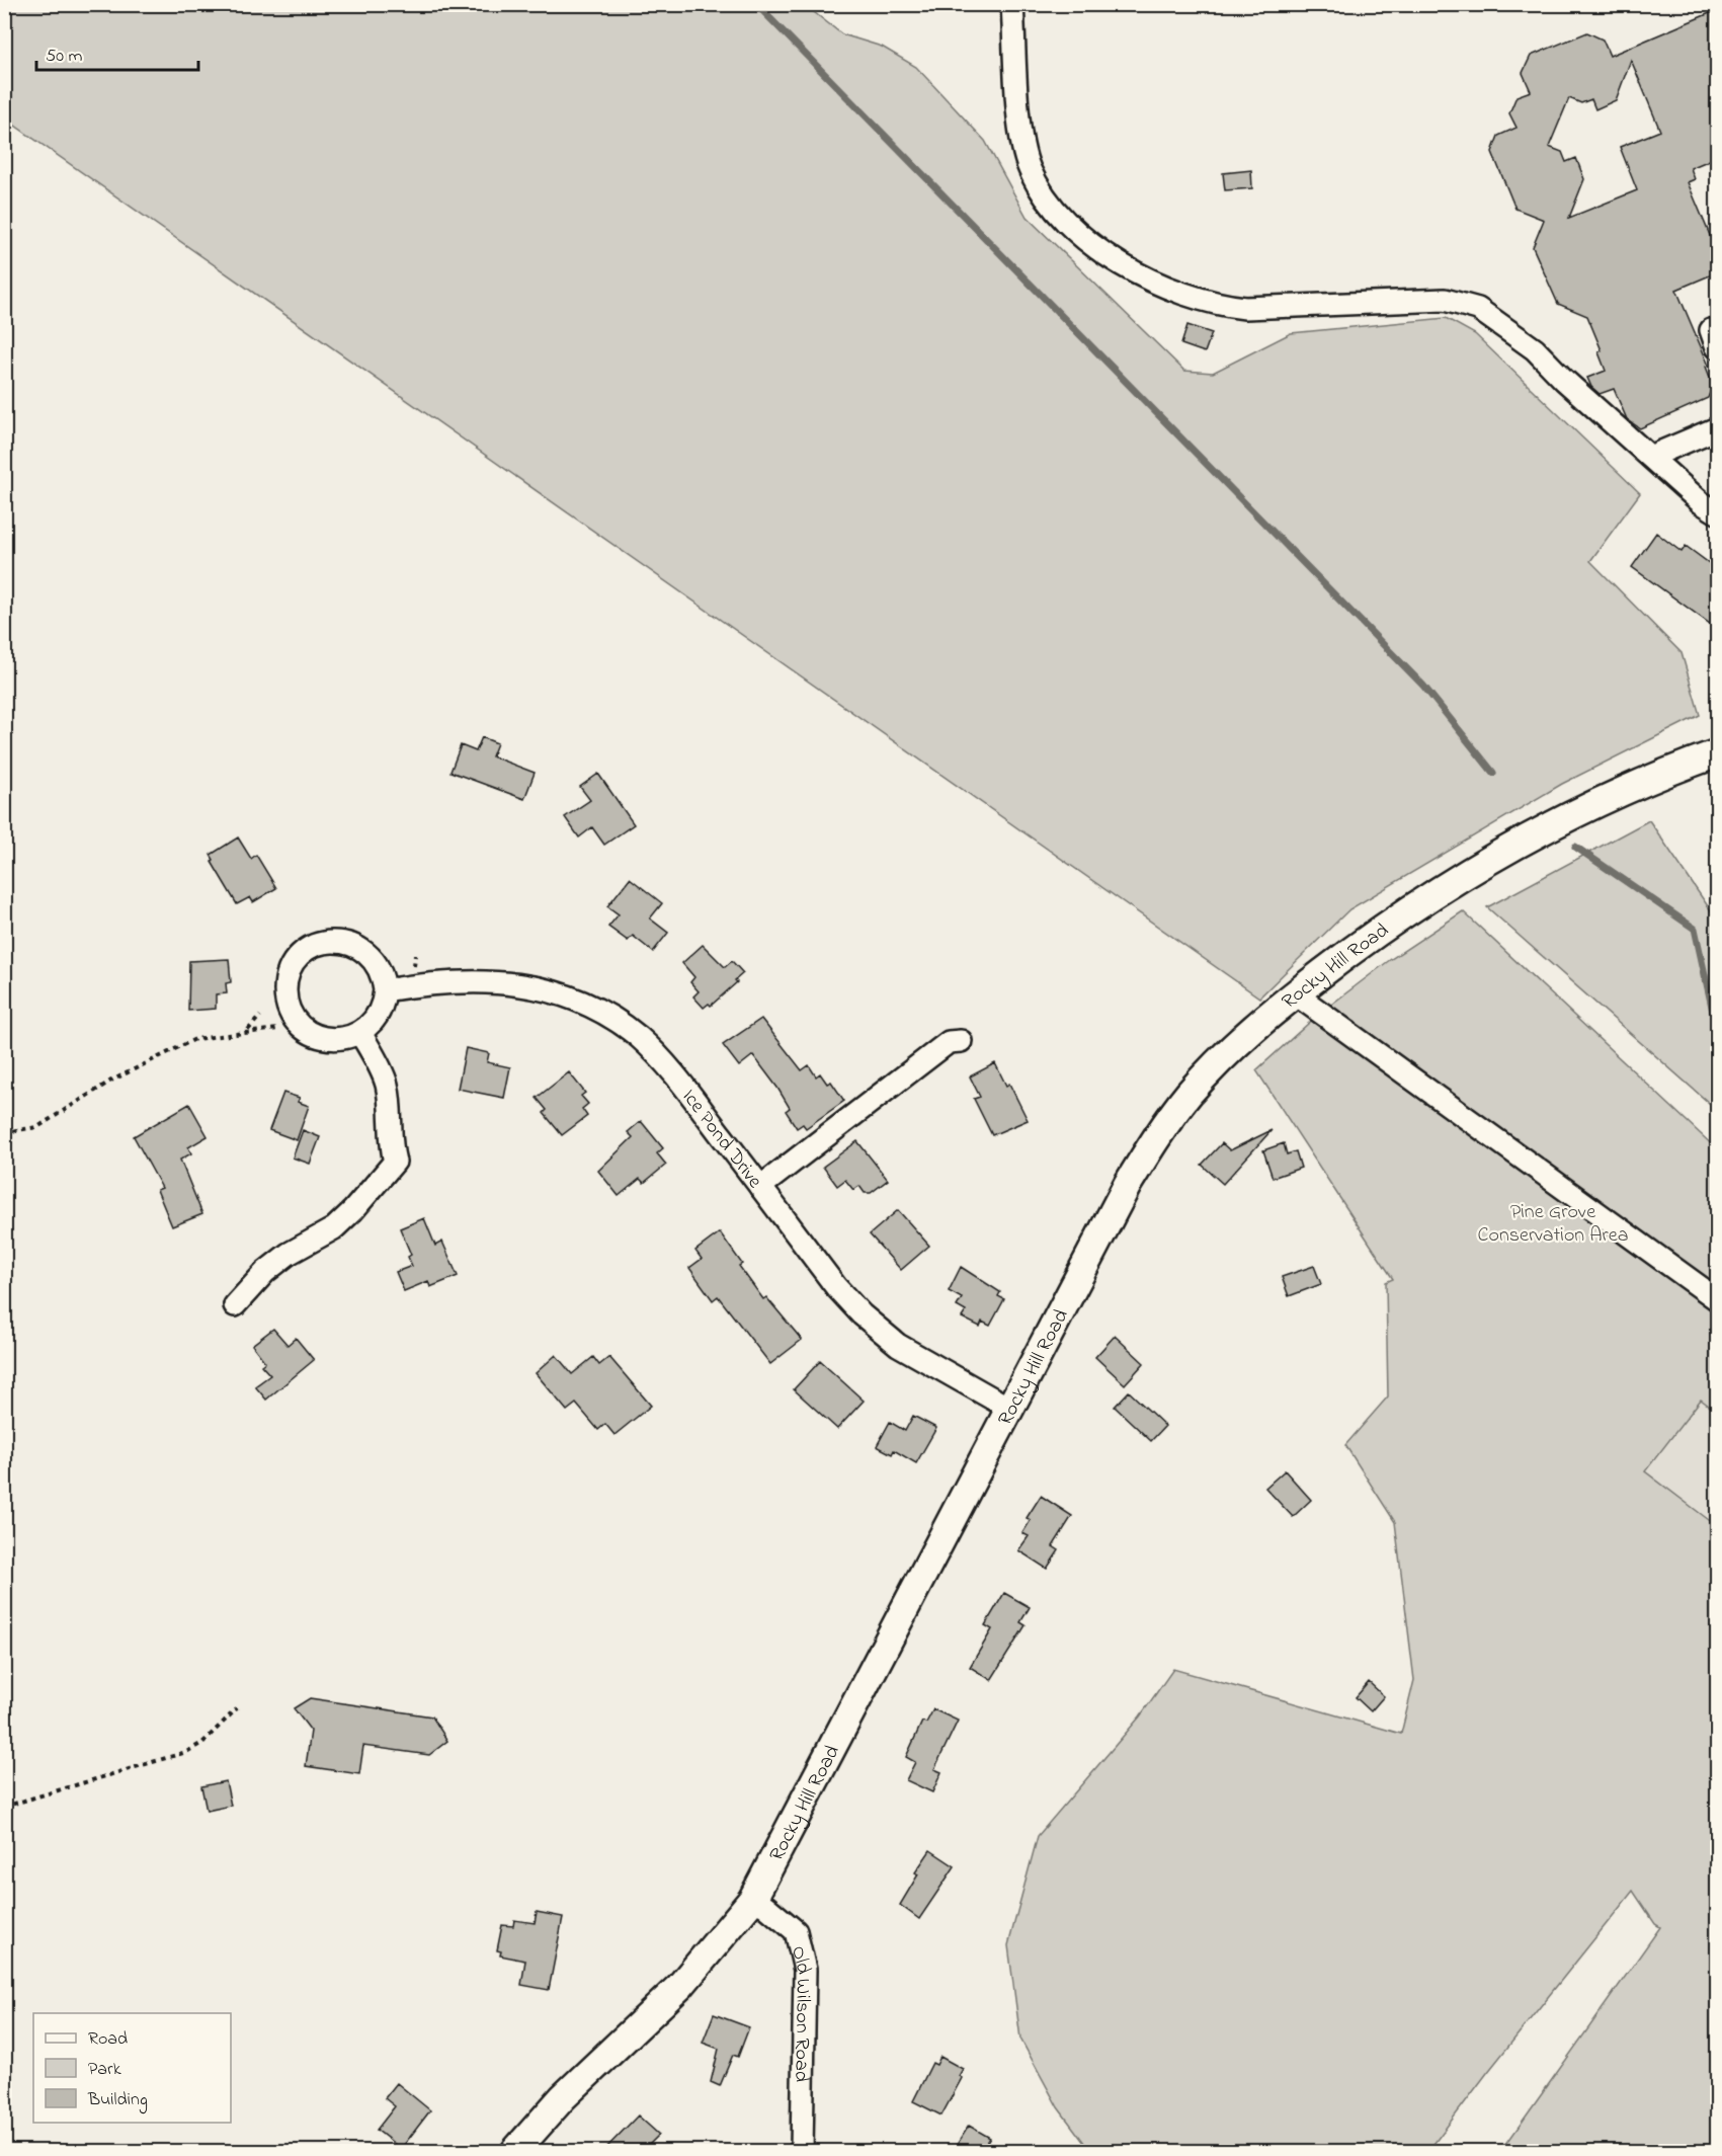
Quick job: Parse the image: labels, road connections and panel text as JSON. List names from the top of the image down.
{
  "streets": {
    "main road": ["Rocky Hill Road"],
    "street": ["Ice Pond Drive", "Old Wilson Road"]
  },
  "crossings": [
    ["Rocky Hill Road", "Ice Pond Drive"],
    ["Rocky Hill Road", "Old Wilson Road"]
  ],
  "parks": ["Pine Grove Conservation Area"],
  "legend": ["Road", "Park", "Building"],
  "scale_bar": "50 m"
}
